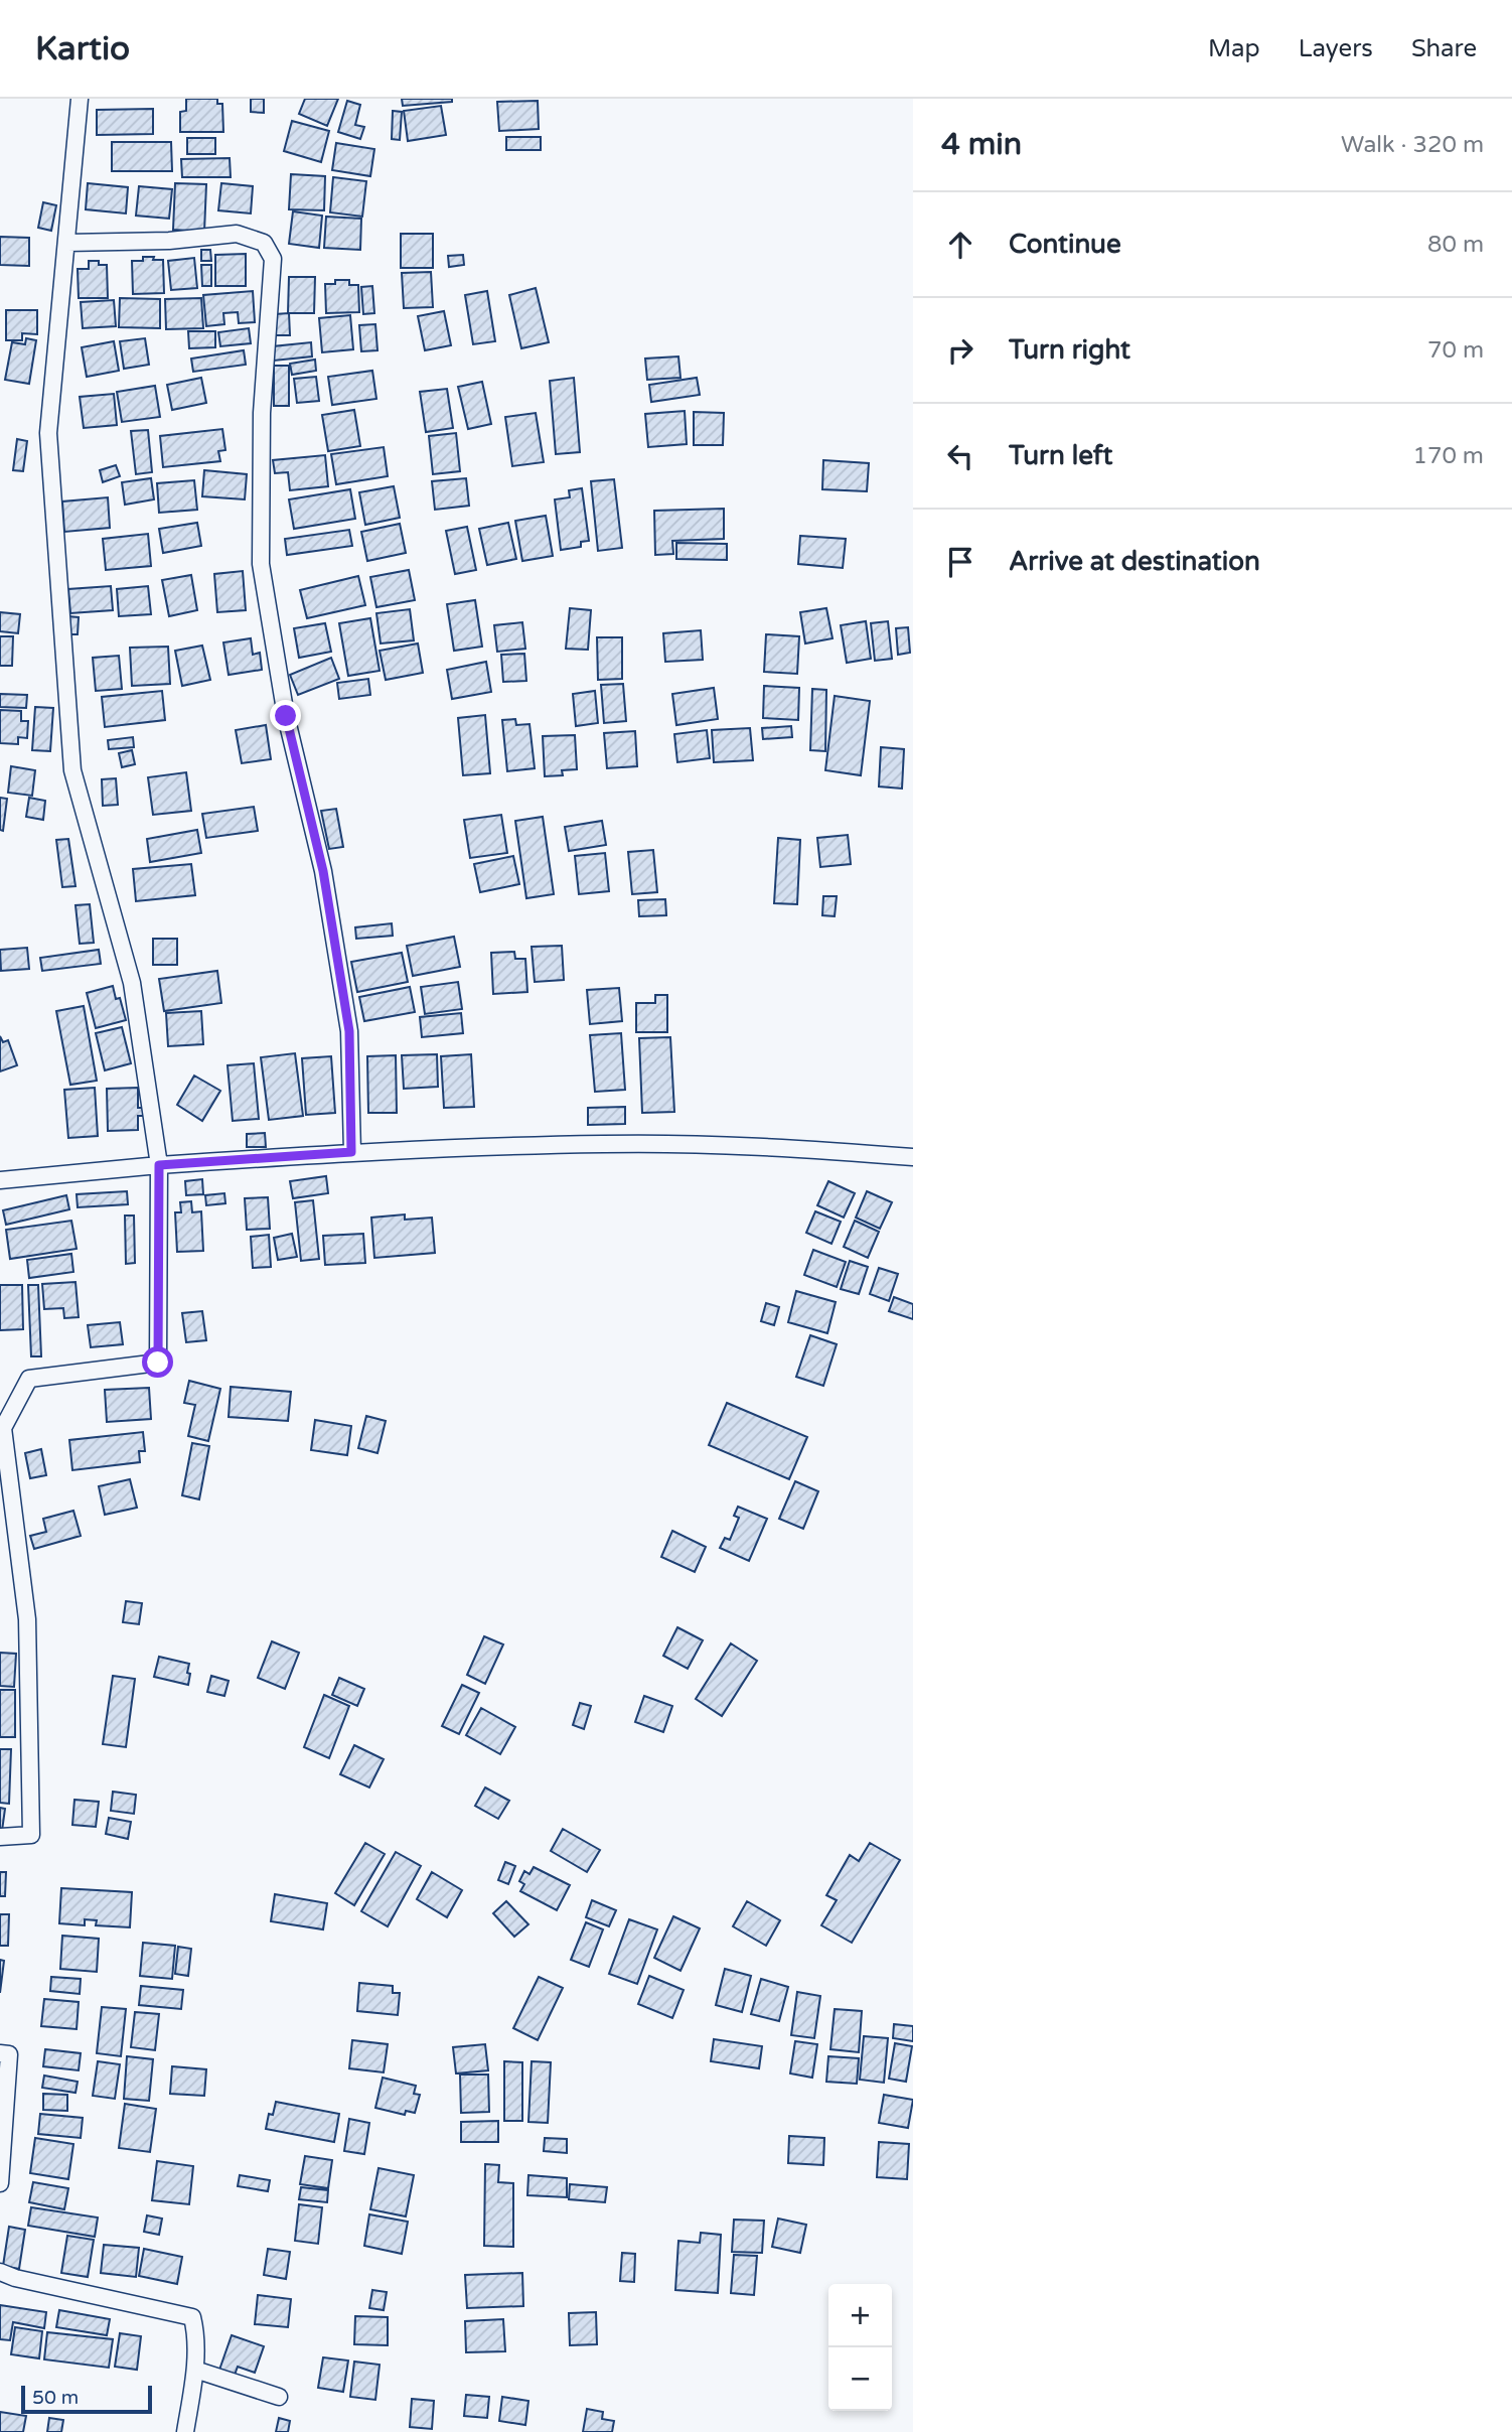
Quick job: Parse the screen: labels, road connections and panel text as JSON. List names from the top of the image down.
{
  "scale_bar": "50 m",
  "page": {
    "header": "Kartio",
    "nav": ["Map", "Layers", "Share"],
    "heading": ["4 min", "Walk · 320 m"],
    "list": [
      ["Continue", "80 m"],
      ["Turn right", "70 m"],
      ["Turn left", "170 m"],
      "Arrive at destination"
    ],
    "map_buttons": ["+", "−"],
    "scale": "50 m"
  }
}
